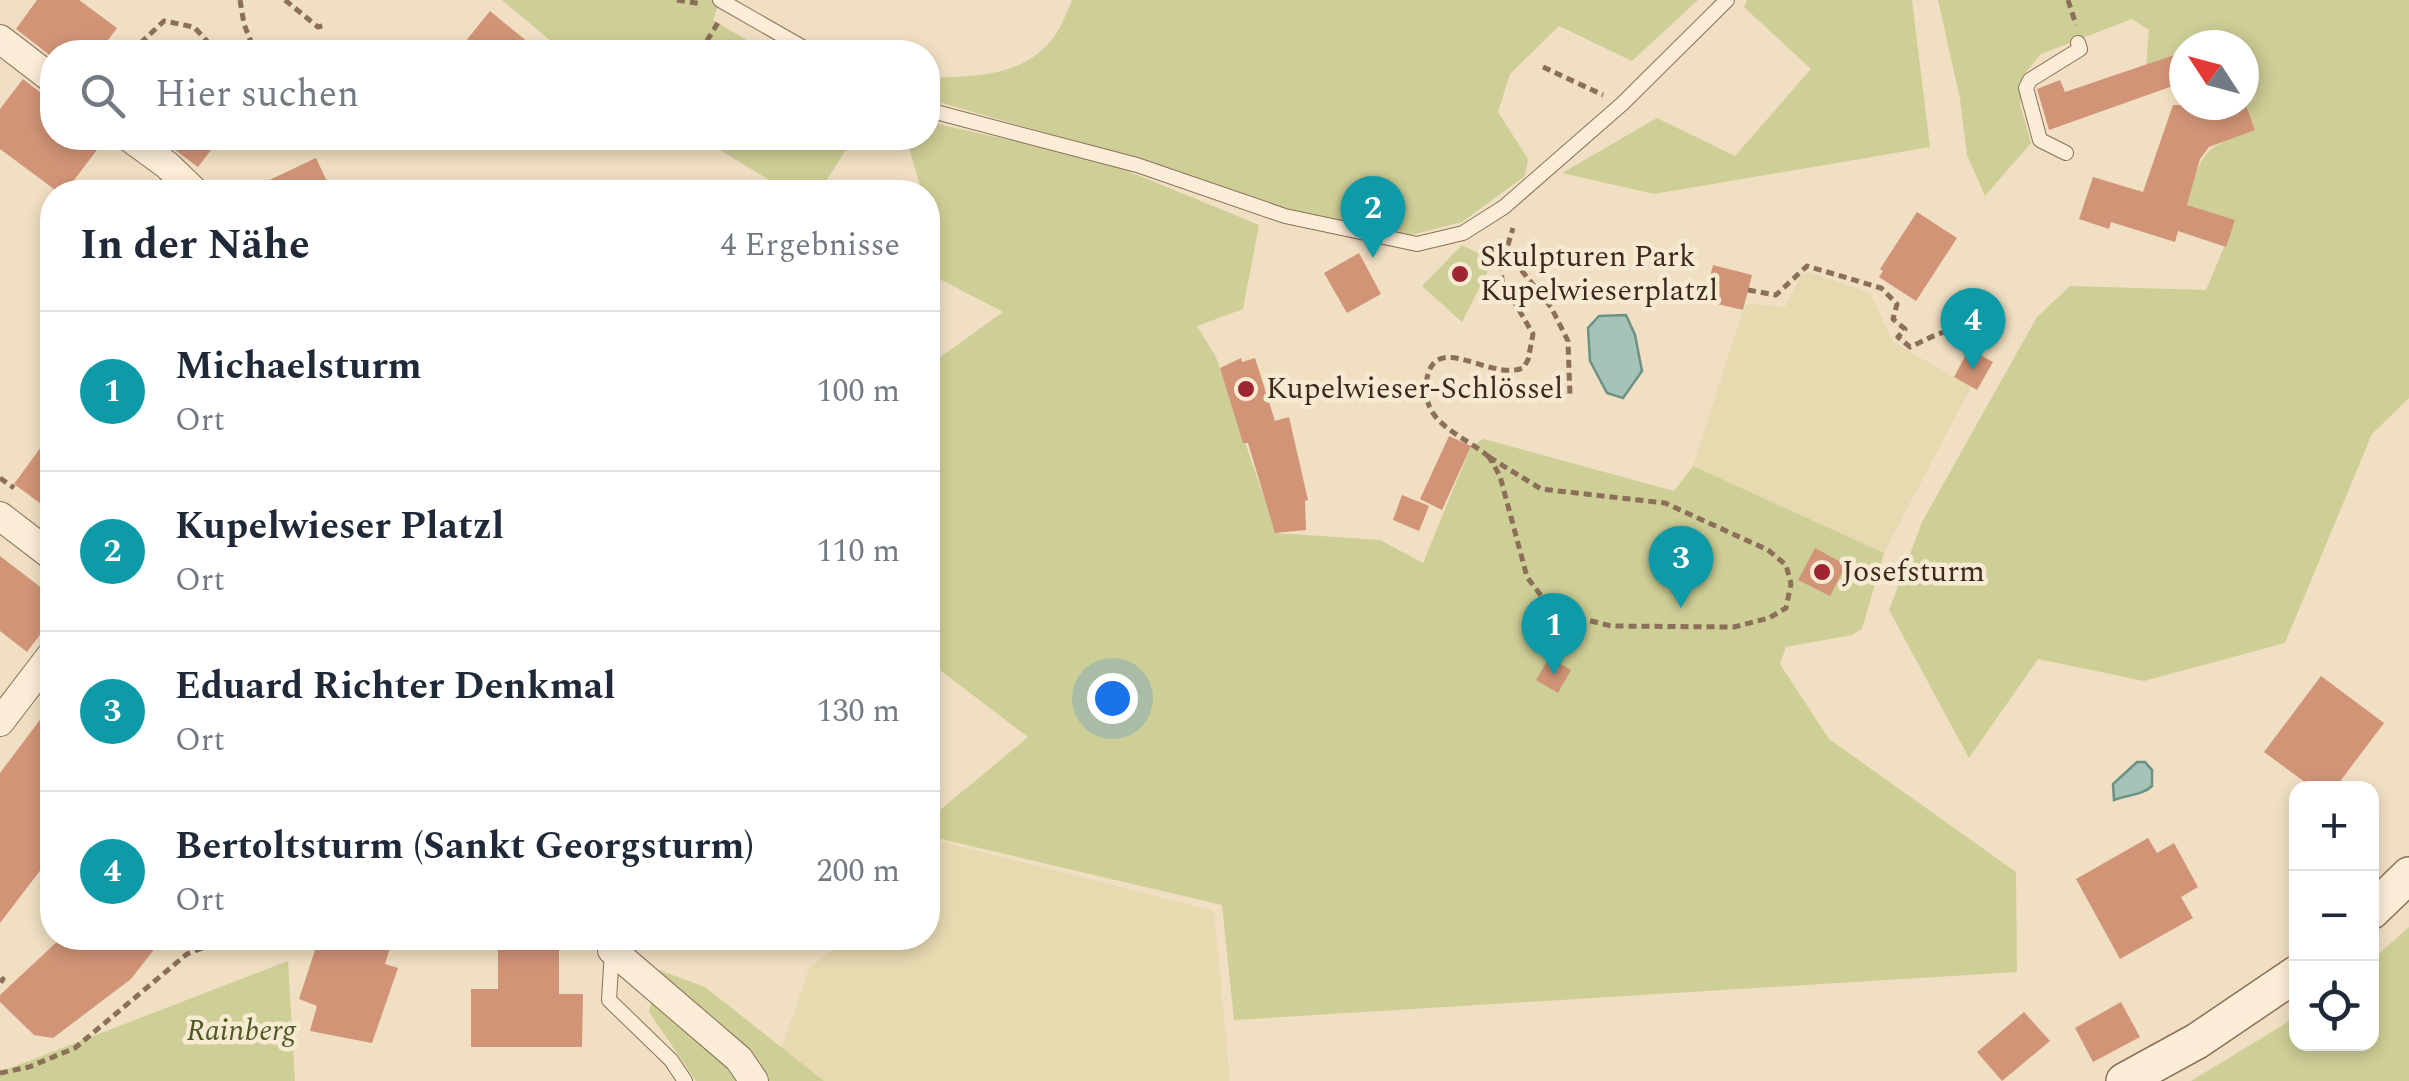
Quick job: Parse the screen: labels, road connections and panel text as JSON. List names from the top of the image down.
{
  "parks": ["Rainberg"],
  "places": ["Skulpturen Park Kupelwieserplatzl", "Kupelwieser-Schlössel", "Josefsturm"],
  "north": "top left",
  "page": {
    "search": "Hier suchen",
    "pins": [
      "2",
      "4",
      "3",
      "1"
    ],
    "heading": ["In der Nähe", "4 Ergebnisse"],
    "list": [
      {
        "mark": "1",
        "name": "Michaelsturm",
        "note": "Ort",
        "value": "100 m"
      },
      {
        "mark": "2",
        "name": "Kupelwieser Platzl",
        "note": "Ort",
        "value": "110 m"
      },
      {
        "mark": "3",
        "name": "Eduard Richter Denkmal",
        "note": "Ort",
        "value": "130 m"
      },
      {
        "mark": "4",
        "name": "Bertoltsturm (Sankt Georgsturm)",
        "note": "Ort",
        "value": "200 m"
      }
    ],
    "map_buttons": ["+", "−"]
  }
}
